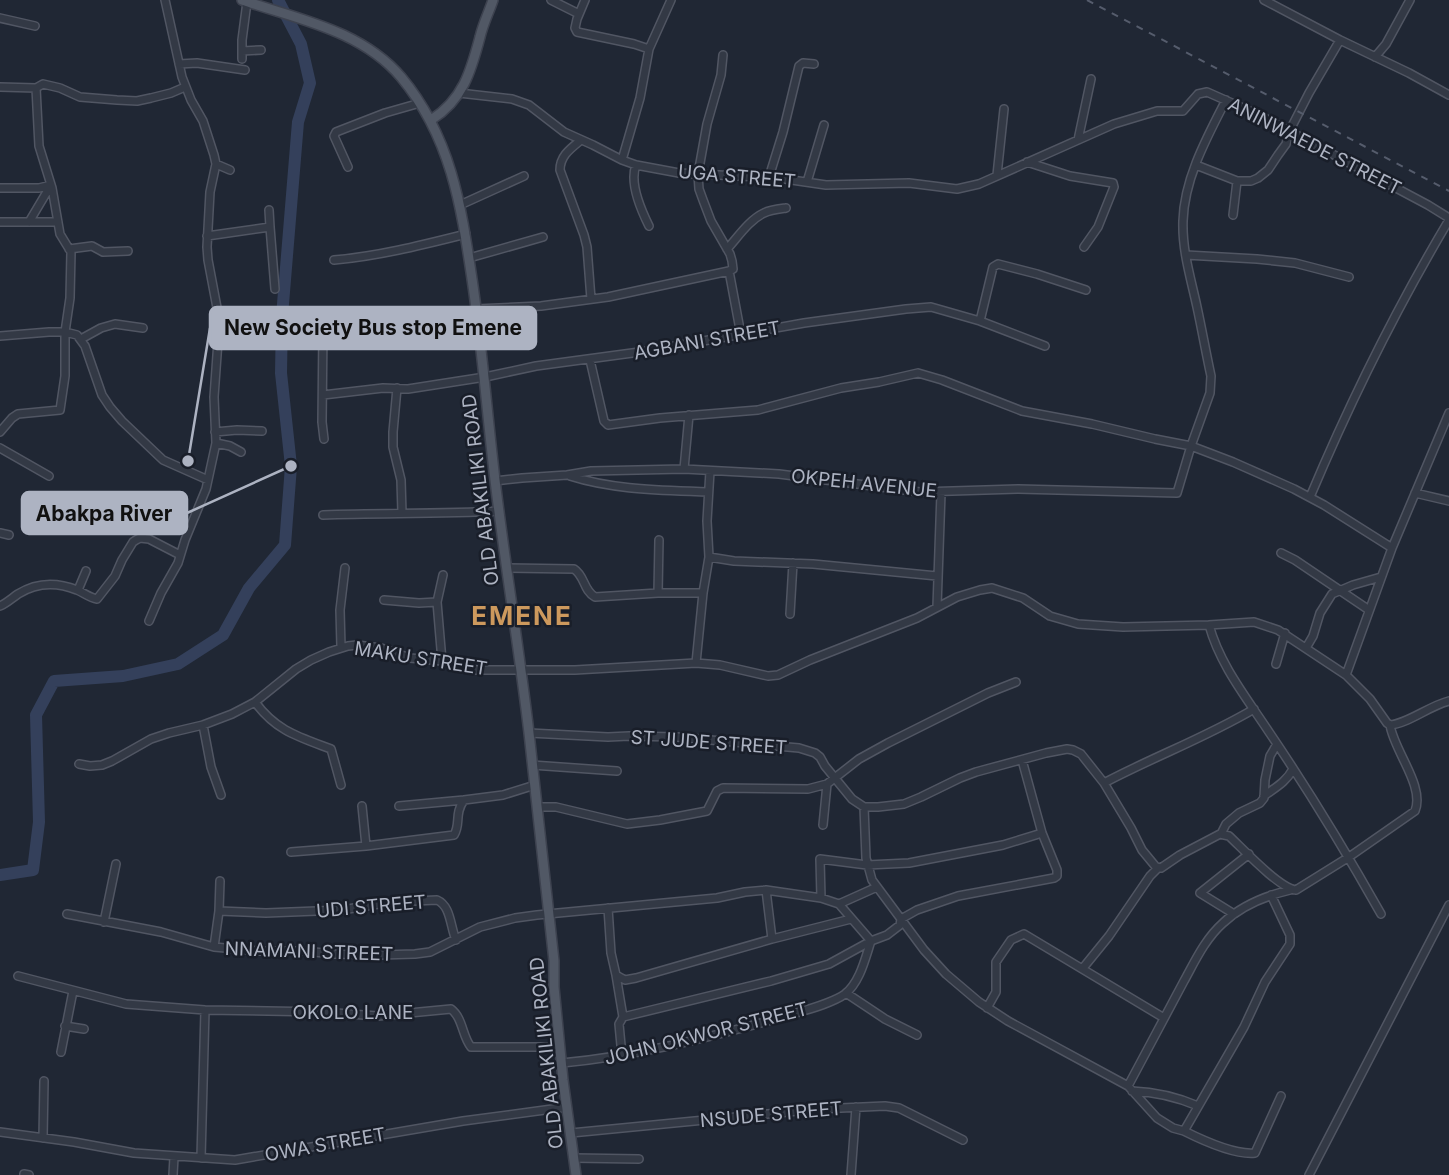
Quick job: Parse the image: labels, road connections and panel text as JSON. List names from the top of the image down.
{
  "streets": {
    "main road": ["OLD ABAKILIKI ROAD"],
    "street": [
      "ANINWAEDE STREET",
      "UGA STREET",
      "AGBANI STREET",
      "OKPEH AVENUE",
      "MAKU STREET",
      "ST JUDE STREET",
      "UDI STREET",
      "NNAMANI STREET",
      "OKOLO LANE",
      "JOHN OKWOR STREET",
      "NSUDE STREET",
      "OWA STREET"
    ]
  },
  "crossings": [
    ["ANINWAEDE STREET", "UGA STREET"],
    ["AGBANI STREET", "OLD ABAKILIKI ROAD"],
    ["OKPEH AVENUE", "OLD ABAKILIKI ROAD"],
    ["OLD ABAKILIKI ROAD", "MAKU STREET"],
    ["OLD ABAKILIKI ROAD", "ST JUDE STREET"],
    ["OLD ABAKILIKI ROAD", "NNAMANI STREET"],
    ["OLD ABAKILIKI ROAD", "OKOLO LANE"],
    ["OLD ABAKILIKI ROAD", "JOHN OKWOR STREET"],
    ["OLD ABAKILIKI ROAD", "NSUDE STREET"],
    ["OLD ABAKILIKI ROAD", "OWA STREET"],
    ["UDI STREET", "NNAMANI STREET"]
  ],
  "districts": ["EMENE"],
  "places": ["New Society Bus stop Emene", "Abakpa River"]
}
